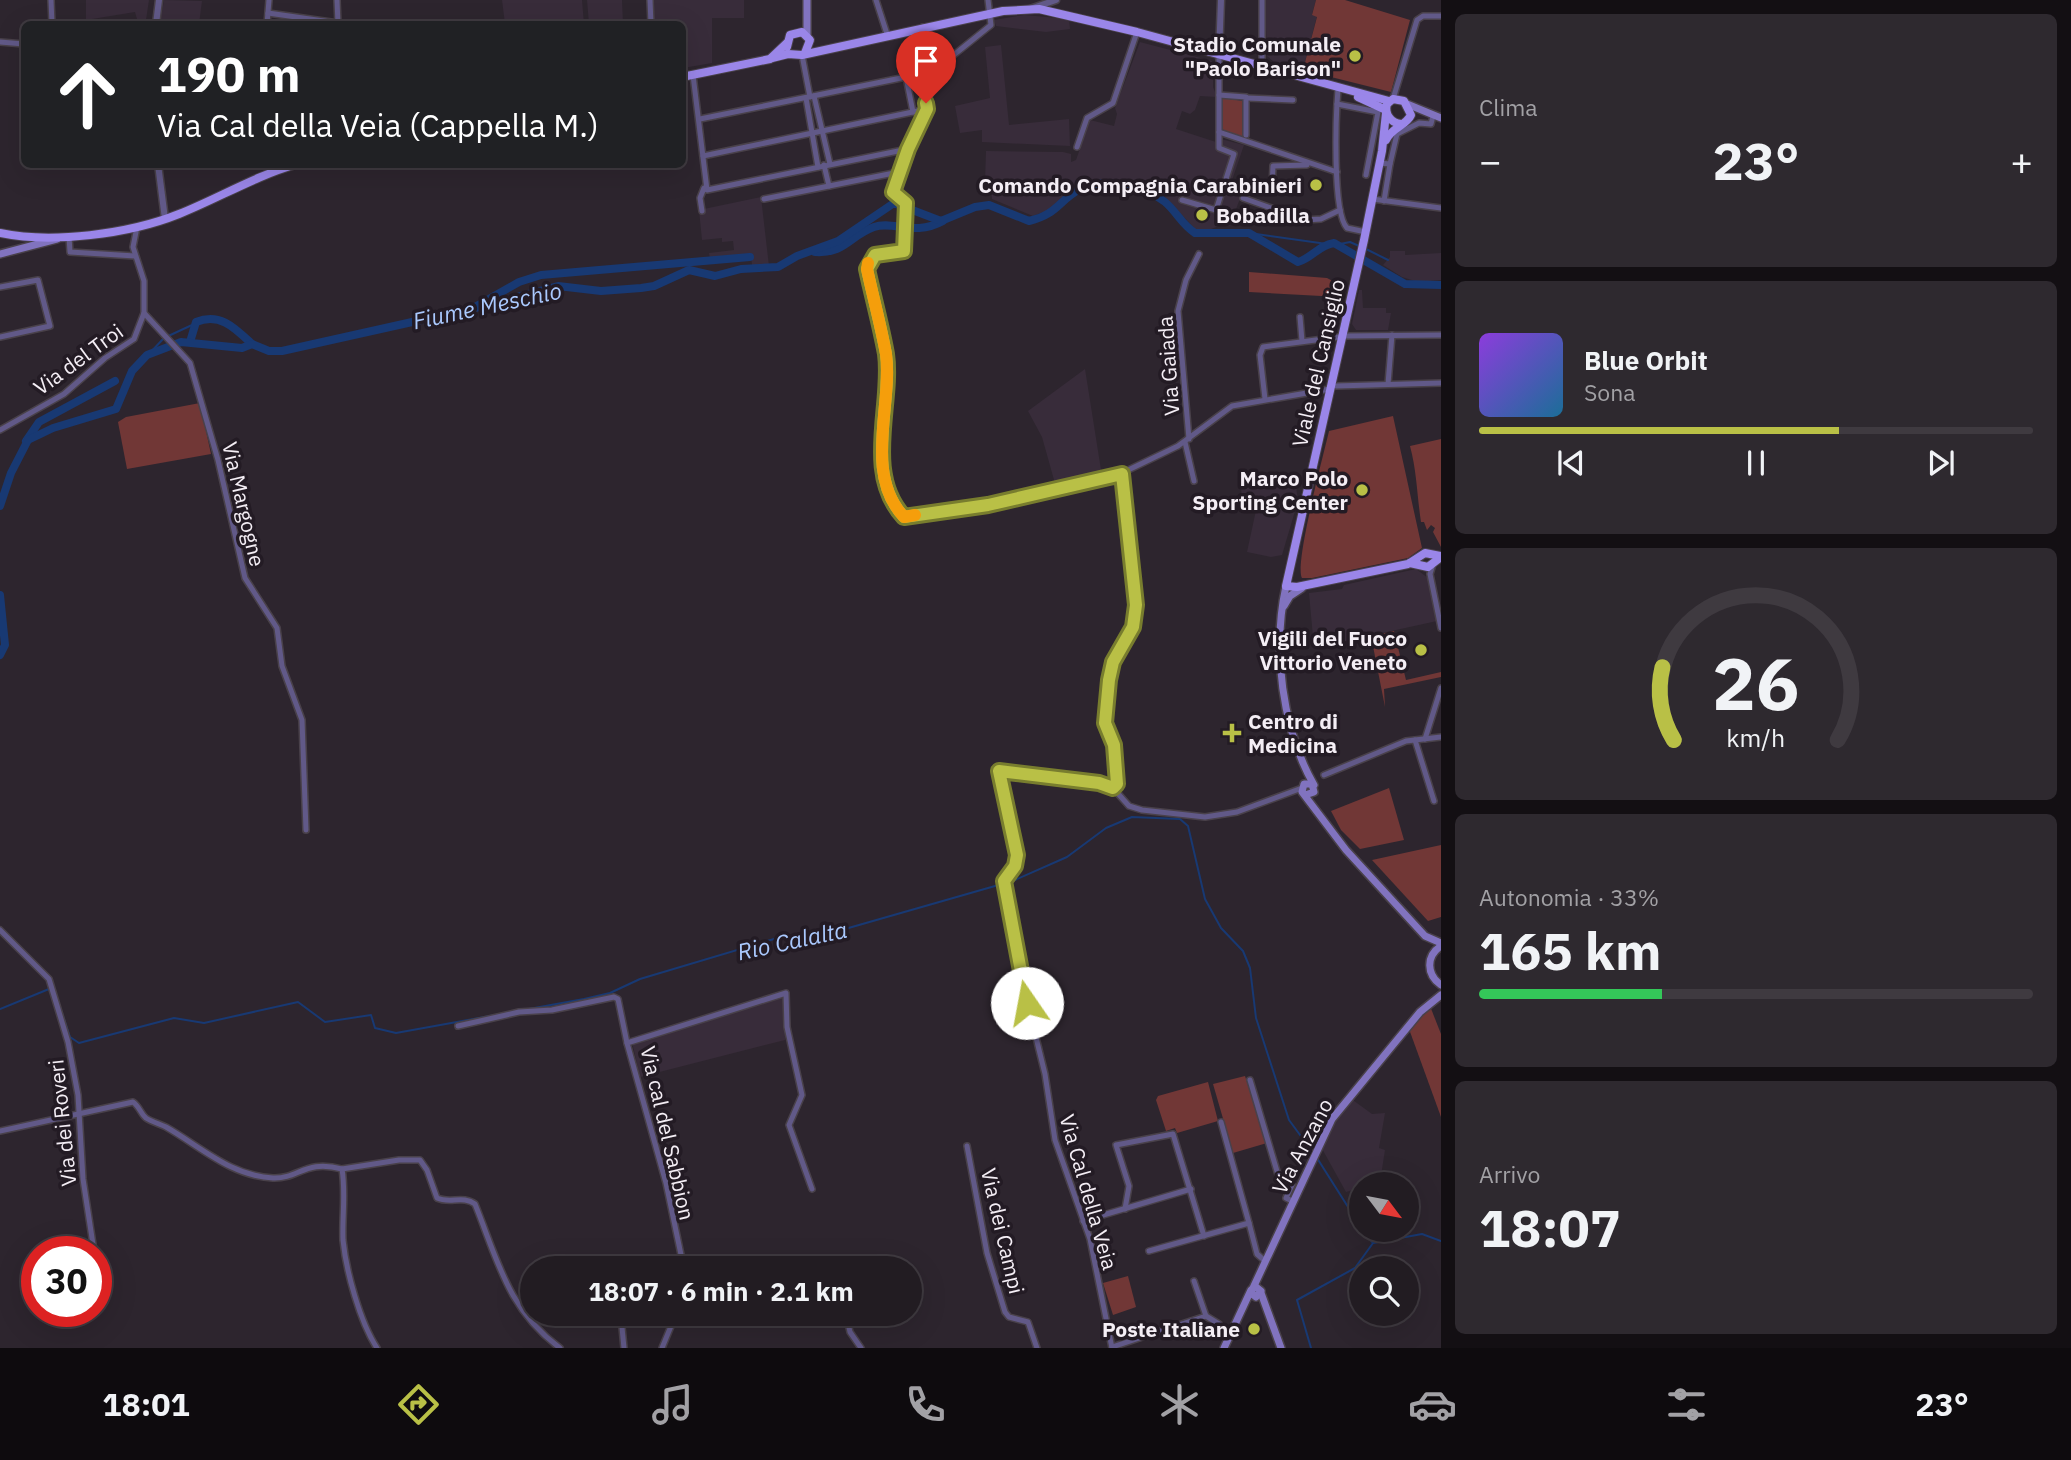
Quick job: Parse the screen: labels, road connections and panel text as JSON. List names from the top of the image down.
{
  "streets": {
    "main road": ["Viale del Cansiglio", "Via Anzano"],
    "street": [
      "Via del Troi",
      "Via Gaiada",
      "Via Margogne",
      "Via dei Roveri",
      "Via cal del Sabbion",
      "Via Cal della Veia",
      "Via dei Campi"
    ]
  },
  "crossings": [
    ["Via del Troi", "Via Margogne"]
  ],
  "water": ["Fiume Meschio", "Rio Calalta"],
  "places": {
    "other": [
      "Stadio Comunale \"Paolo Barison\"",
      "Comando Compagnia Carabinieri",
      "Bobadilla",
      "Marco Polo Sporting Center",
      "Vigili del Fuoco Vittorio Veneto",
      "Poste Italiane"
    ],
    "health": ["Centro di Medicina"]
  },
  "north": "bottom right",
  "page": {
    "tile": [
      "Clima",
      ["Autonomia · 33%", "165 km"],
      ["Arrivo", "18:07"]
    ],
    "turn": ["190 m", "Via Cal della Veia (Cappella M.)"],
    "heat": ["−", "23°", "+"],
    "song": ["Blue Orbit", "Sona"],
    "limit": "30",
    "trip": "18:07 · 6 min · 2.1 km",
    "tabs": ["18:01", "23°"],
    "gauge": ["26", "km/h"]
  }
}
